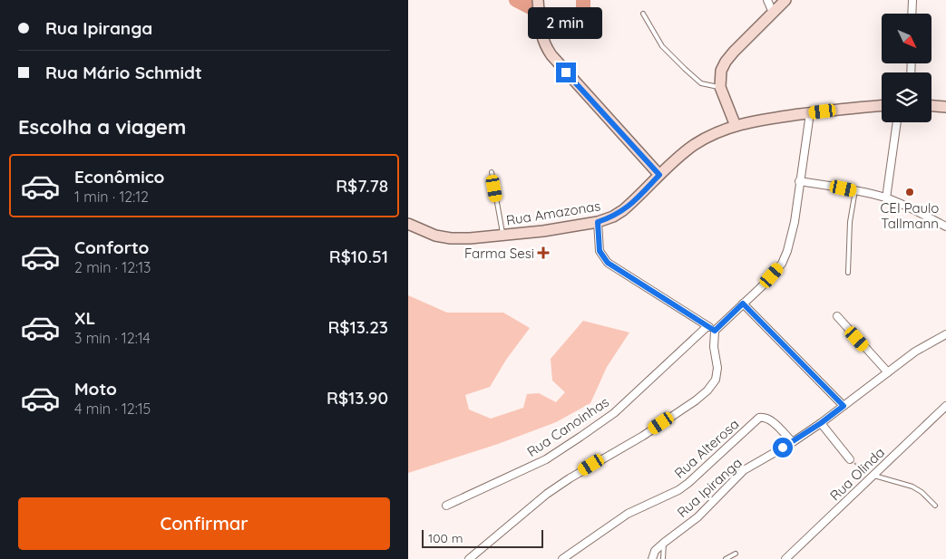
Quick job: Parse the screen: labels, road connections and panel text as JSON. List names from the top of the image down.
{
  "streets": {
    "main road": ["Rua Amazonas"],
    "street": [
      "Rua Canoinhas",
      "Rua Alterosa",
      "Rua Olinda",
      "Rua Ipiranga"
    ]
  },
  "crossings": [
    ["Rua Alterosa", "Rua Ipiranga"]
  ],
  "places": {
    "other": ["CEI Paulo Tallmann"],
    "health": ["Farma Sesi"]
  },
  "scale_bar": "100 m",
  "north": "bottom right",
  "page": {
    "banner": ["Rua Ipiranga", "Rua Mário Schmidt"],
    "bubble": "2 min",
    "heading": "Escolha a viagem",
    "list": [
      {
        "name": "Econômico",
        "note": "1 min · 12:12",
        "value": "R$7.78"
      },
      {
        "name": "Conforto",
        "note": "2 min · 12:13",
        "value": "R$10.51"
      },
      {
        "name": "XL",
        "note": "3 min · 12:14",
        "value": "R$13.23"
      },
      {
        "name": "Moto",
        "note": "4 min · 12:15",
        "value": "R$13.90"
      }
    ],
    "buttons": "Confirmar",
    "scale": "100 m"
  }
}
